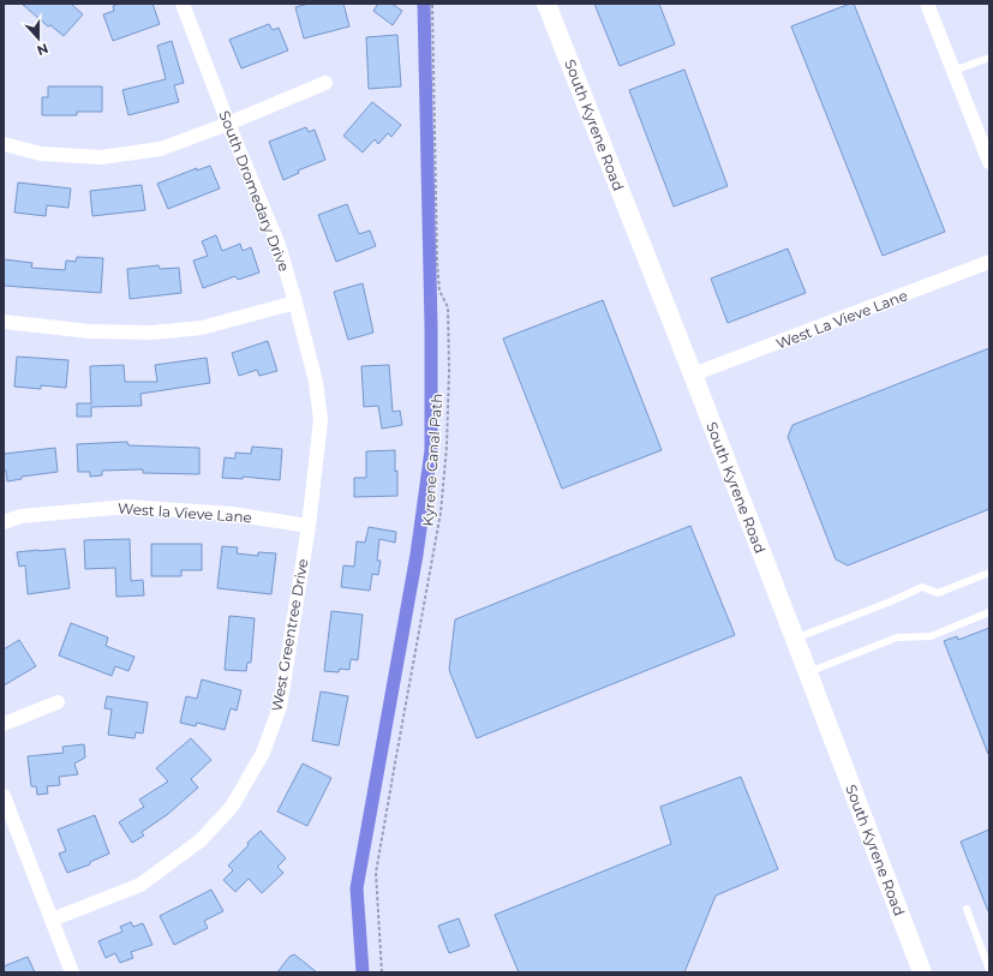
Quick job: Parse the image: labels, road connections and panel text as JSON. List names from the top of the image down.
{
  "streets": {
    "main road": ["South Kyrene Road"],
    "street": [
      "South Dromedary Drive",
      "West La Vieve Lane",
      "West la Vieve Lane",
      "West Greentree Drive"
    ],
    "path": ["Kyrene Canal Path"]
  },
  "crossings": [
    ["South Kyrene Road", "West La Vieve Lane"],
    ["South Dromedary Drive", "West la Vieve Lane"],
    ["South Dromedary Drive", "West Greentree Drive"],
    ["West la Vieve Lane", "West Greentree Drive"]
  ],
  "north": "bottom"
}
